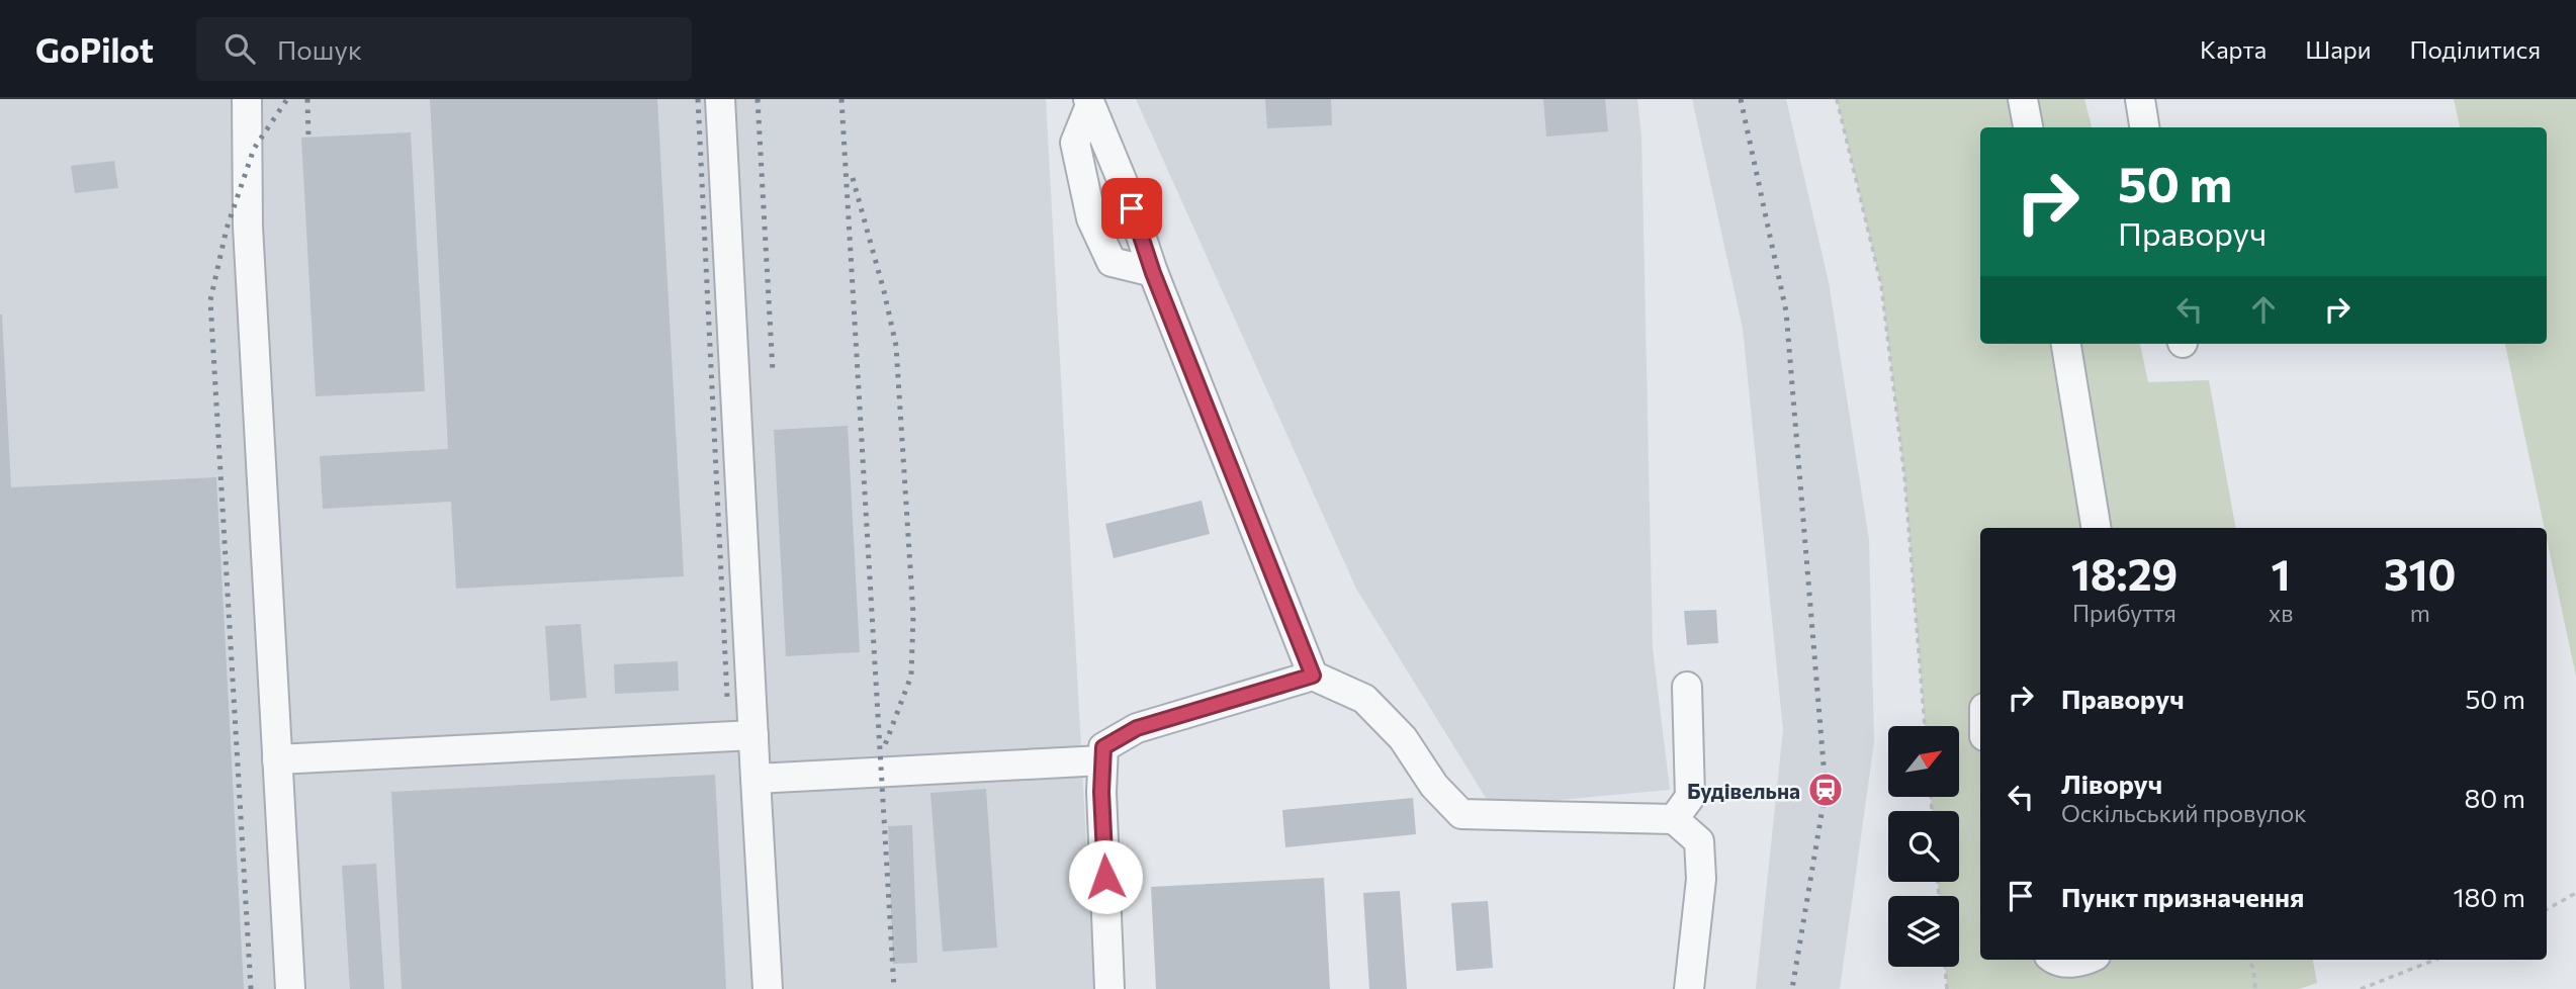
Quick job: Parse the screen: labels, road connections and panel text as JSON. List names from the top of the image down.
{
  "places": {
    "station": ["Будівельна"]
  },
  "north": "top right",
  "page": {
    "header": "GoPilot",
    "search": "Пошук",
    "nav": ["Карта", "Шари", "Поділитися"],
    "turn": ["50 m", "Праворуч"],
    "eta": [
      "18:29",
      "Прибуття",
      "1",
      "хв",
      "310",
      "m"
    ],
    "list": [
      {
        "name": "Праворуч",
        "value": "50 m"
      },
      {
        "name": "Ліворуч",
        "note": "Оскільський провулок",
        "value": "80 m"
      },
      {
        "name": "Пункт призначення",
        "value": "180 m"
      }
    ]
  }
}
